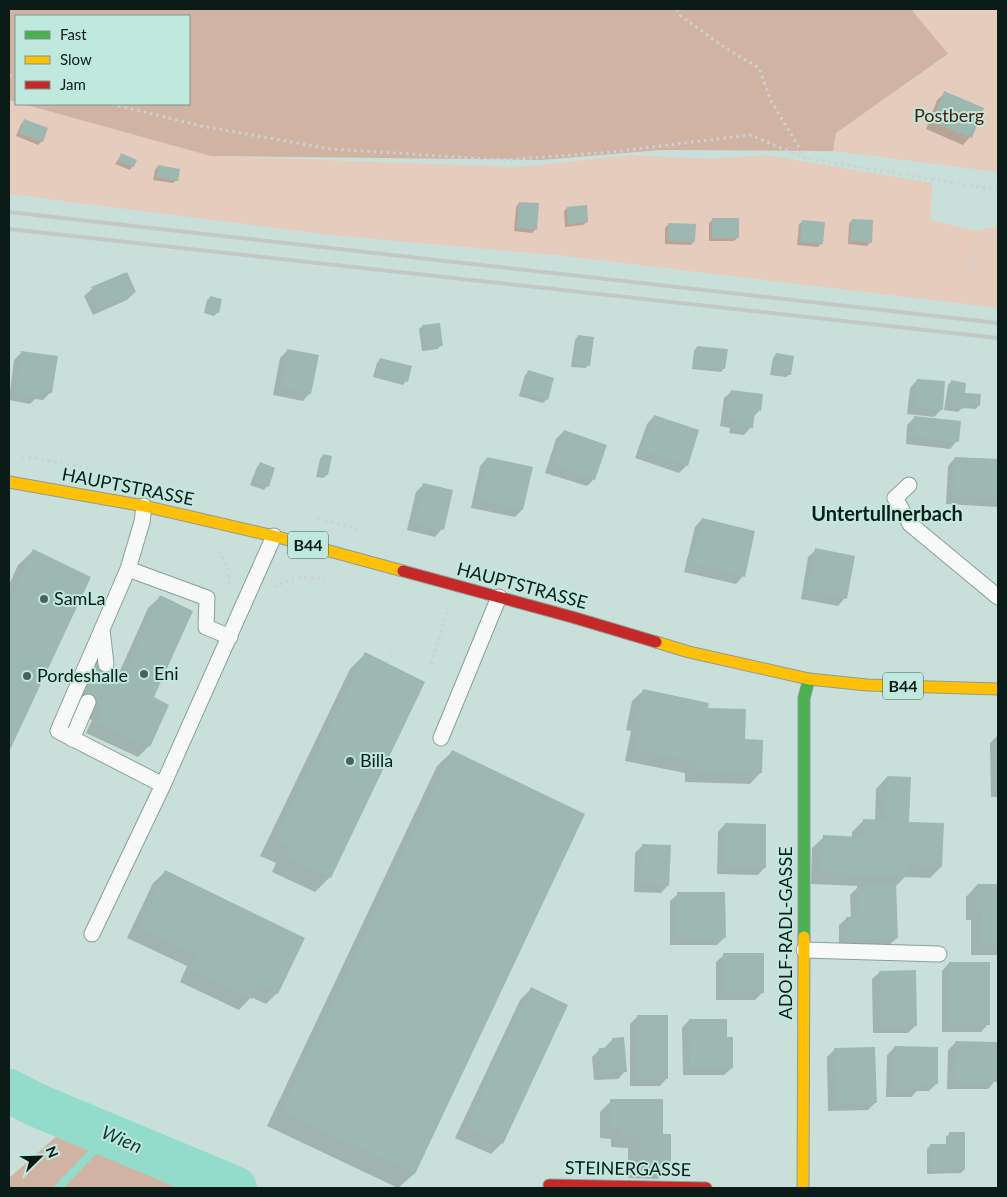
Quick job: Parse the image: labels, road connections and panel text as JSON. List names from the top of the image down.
{
  "streets": {
    "main road": [
      "HAUPTSTRASSE",
      "B44",
      "ADOLF-RADL-GASSE",
      "STEINERGASSE"
    ]
  },
  "crossings": [
    ["HAUPTSTRASSE", "ADOLF-RADL-GASSE"]
  ],
  "districts": ["Untertullnerbach"],
  "water": ["Wien"],
  "parks": ["Postberg"],
  "places": [
    "SamLa",
    "Eni",
    "Pordeshalle",
    "Billa"
  ],
  "legend": ["Fast", "Slow", "Jam"],
  "north": "top right"
}
